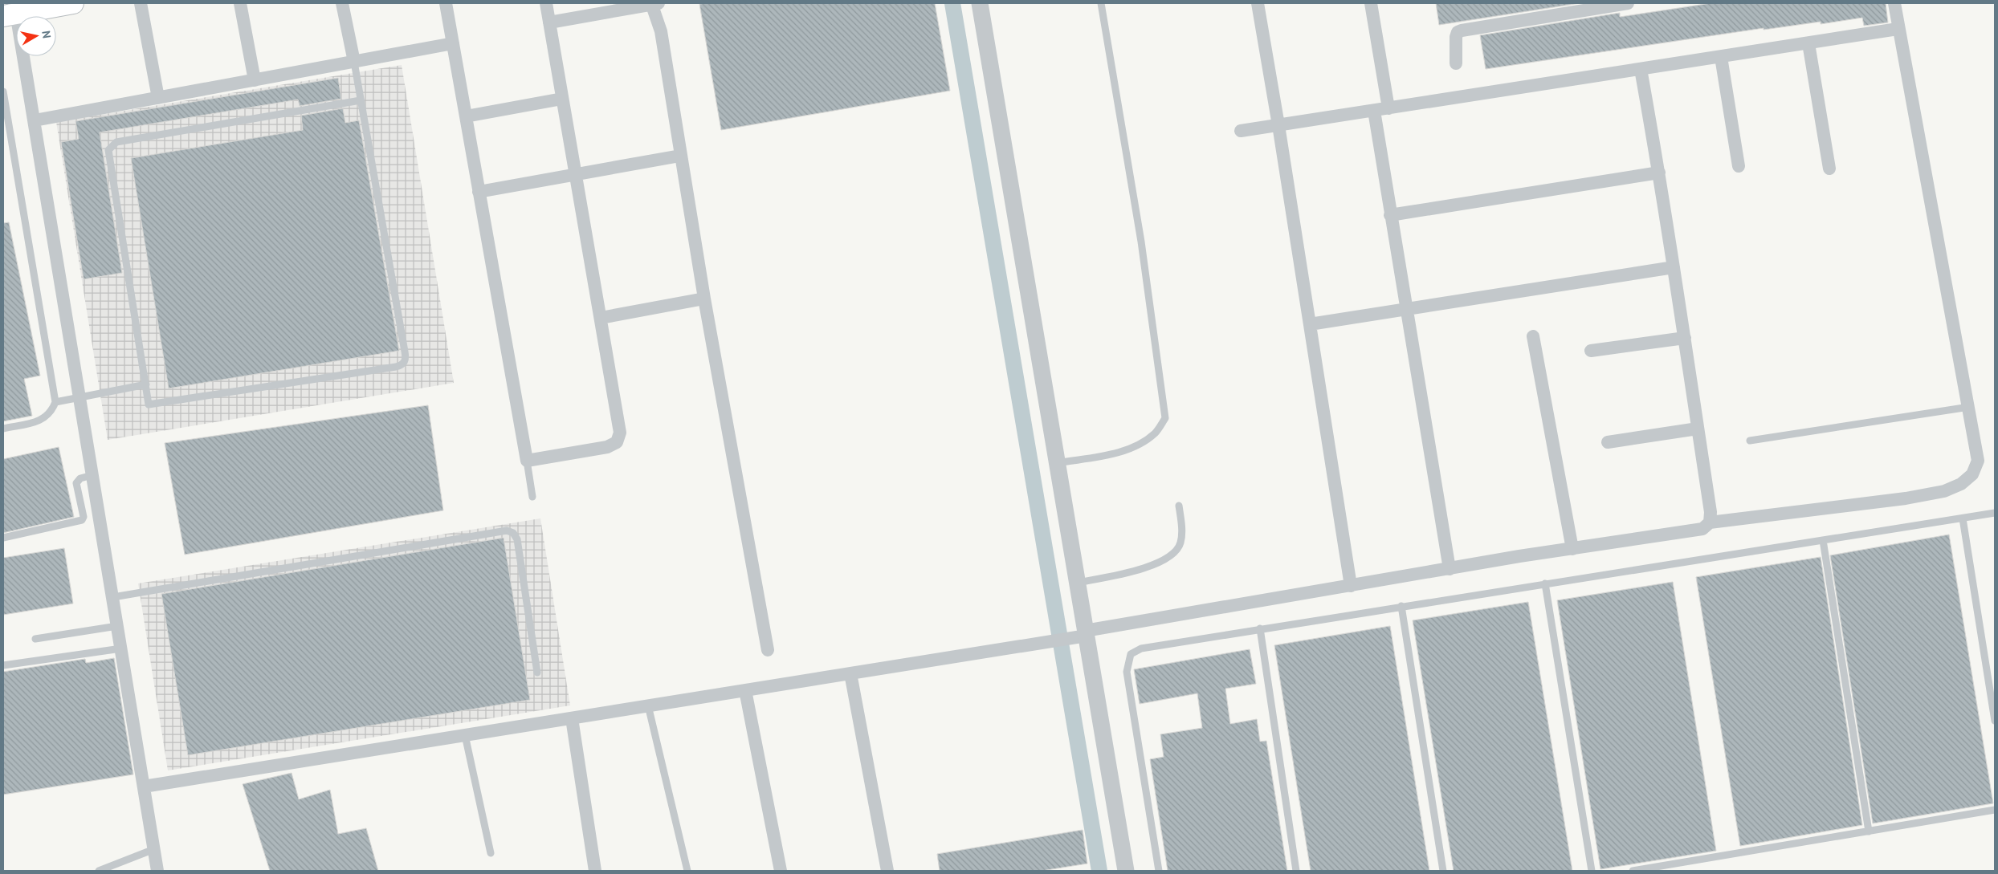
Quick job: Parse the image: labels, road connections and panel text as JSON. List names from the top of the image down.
{
  "north": "right"
}
